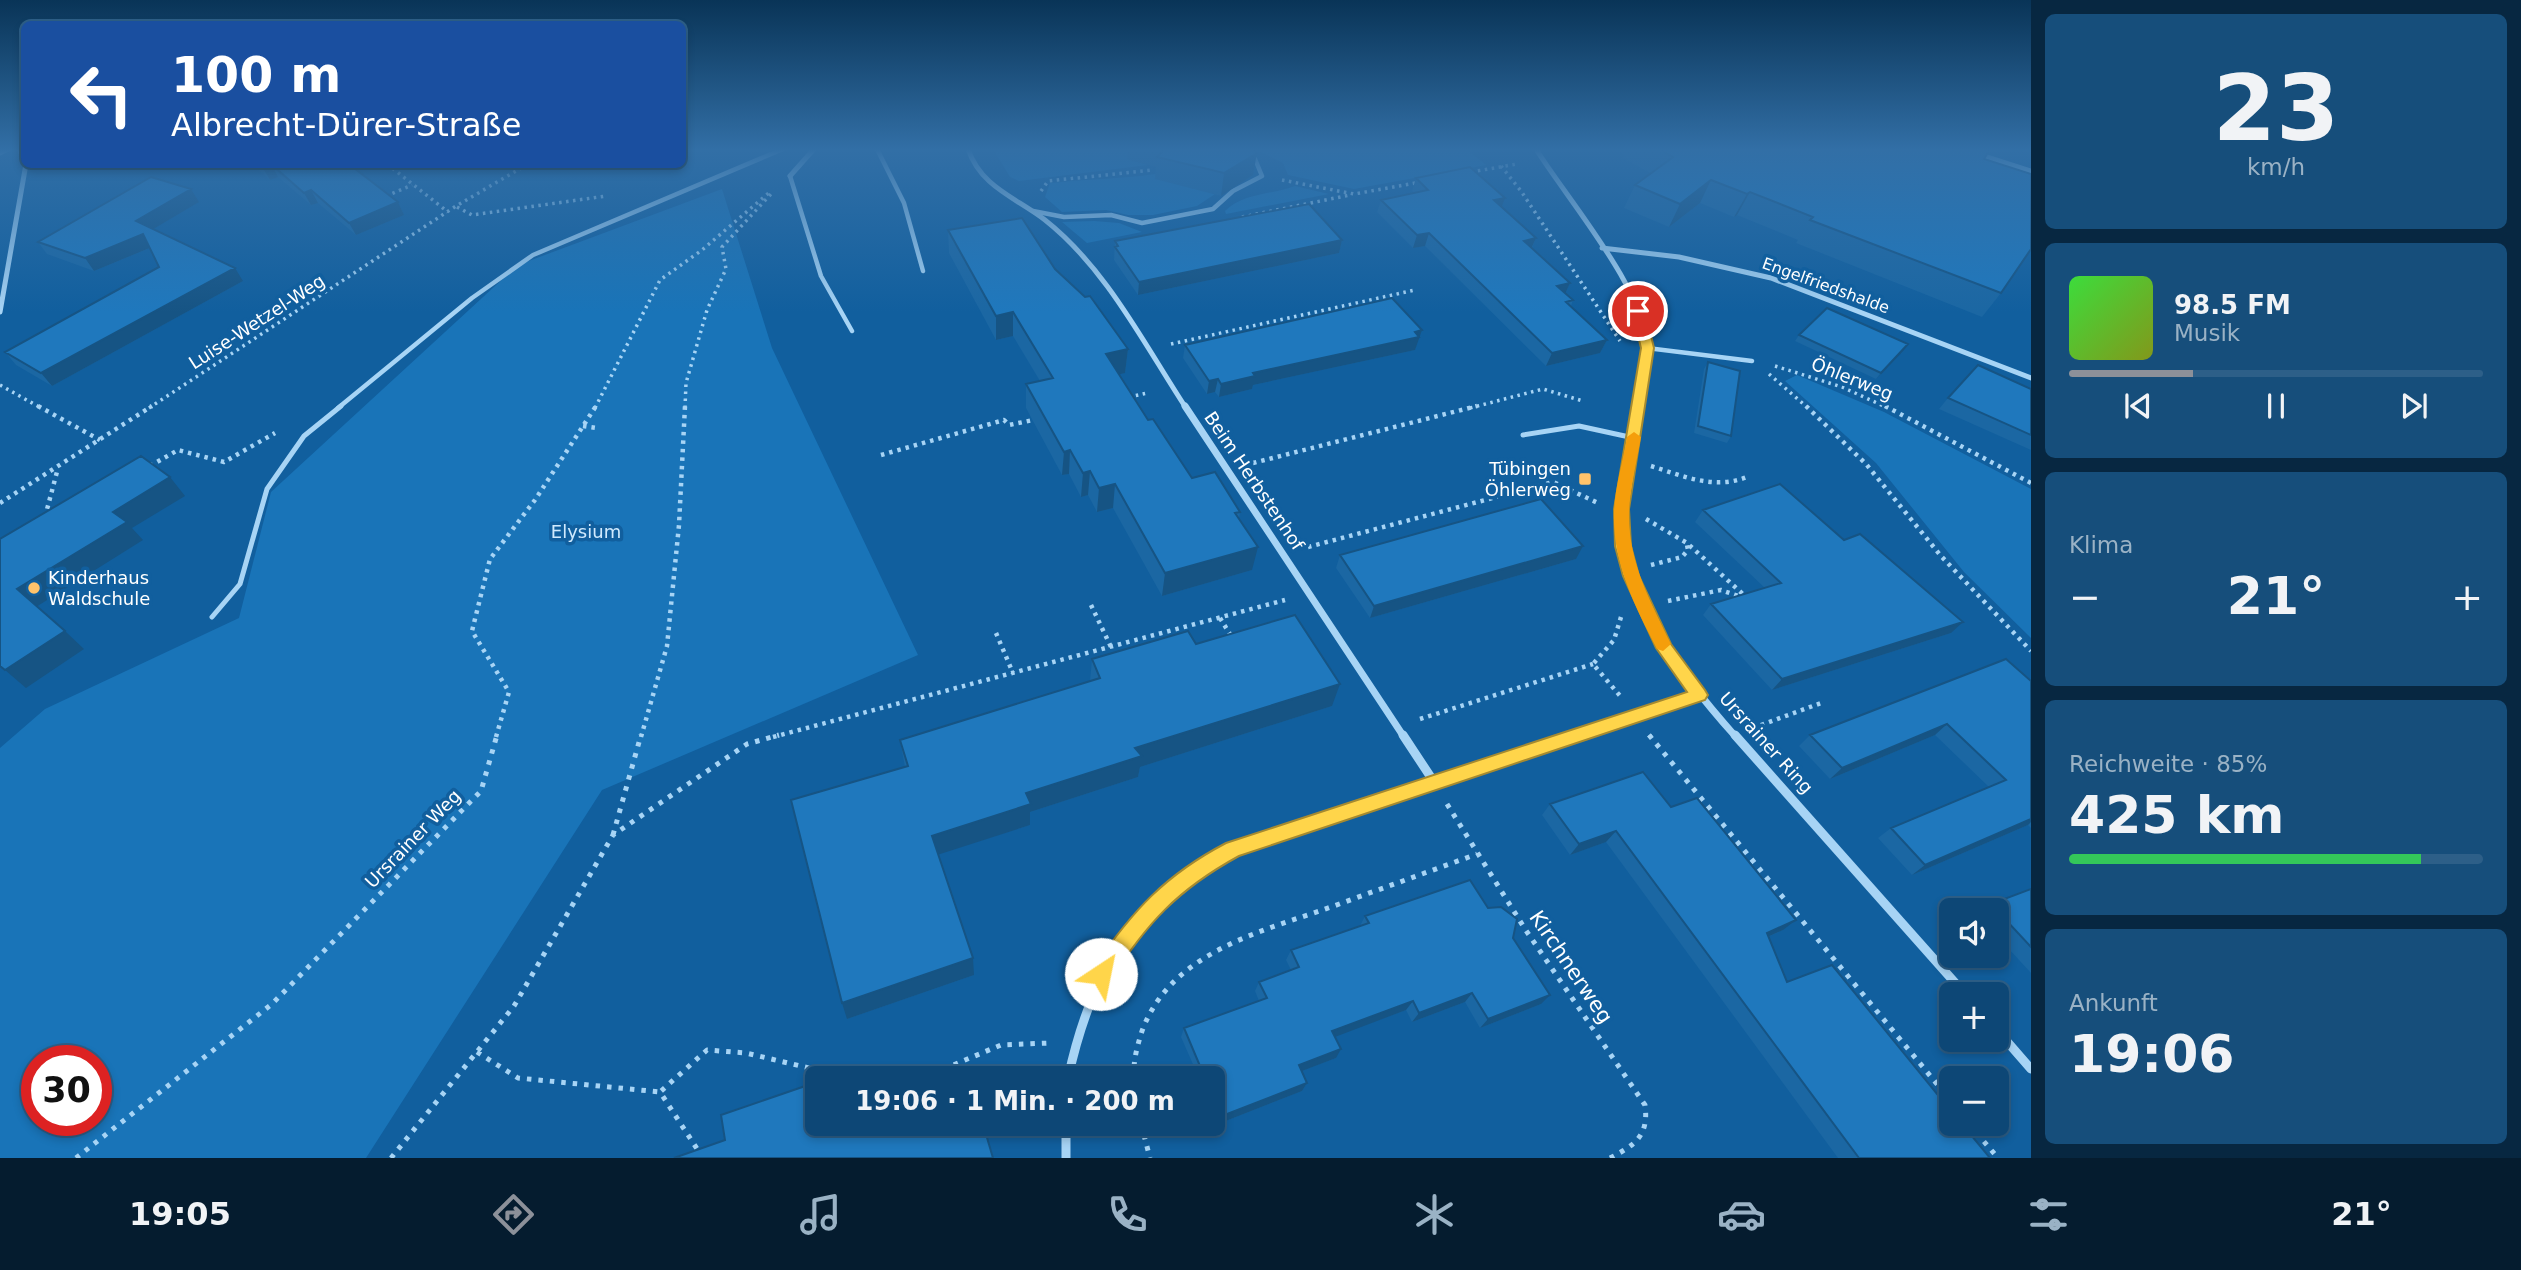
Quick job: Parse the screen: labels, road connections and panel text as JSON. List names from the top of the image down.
{
  "streets": {
    "street": ["Engelfriedshalde", "Beim Herbstenhof", "Ursrainer Ring"],
    "path": [
      "Luise-Wetzel-Weg",
      "Öhlerweg",
      "Ursrainer Weg",
      "Kirchnerweg"
    ]
  },
  "crossings": [
    ["Beim Herbstenhof", "Ursrainer Ring"],
    ["Beim Herbstenhof", "Kirchnerweg"],
    ["Ursrainer Ring", "Kirchnerweg"]
  ],
  "parks": ["Elysium"],
  "places": {
    "transit": ["Tübingen Öhlerweg"],
    "other": ["Kinderhaus Waldschule"]
  },
  "page": {
    "tile": [
      ["23", "km/h"],
      "Klima",
      ["Reichweite · 85%", "425 km"],
      ["Ankunft", "19:06"]
    ],
    "turn": ["100 m", "Albrecht-Dürer-Straße"],
    "song": ["98.5 FM", "Musik"],
    "heat": ["−", "21°", "+"],
    "map_buttons": ["+", "−"],
    "limit": "30",
    "trip": "19:06 · 1 Min. · 200 m",
    "tabs": ["19:05", "21°"]
  }
}
